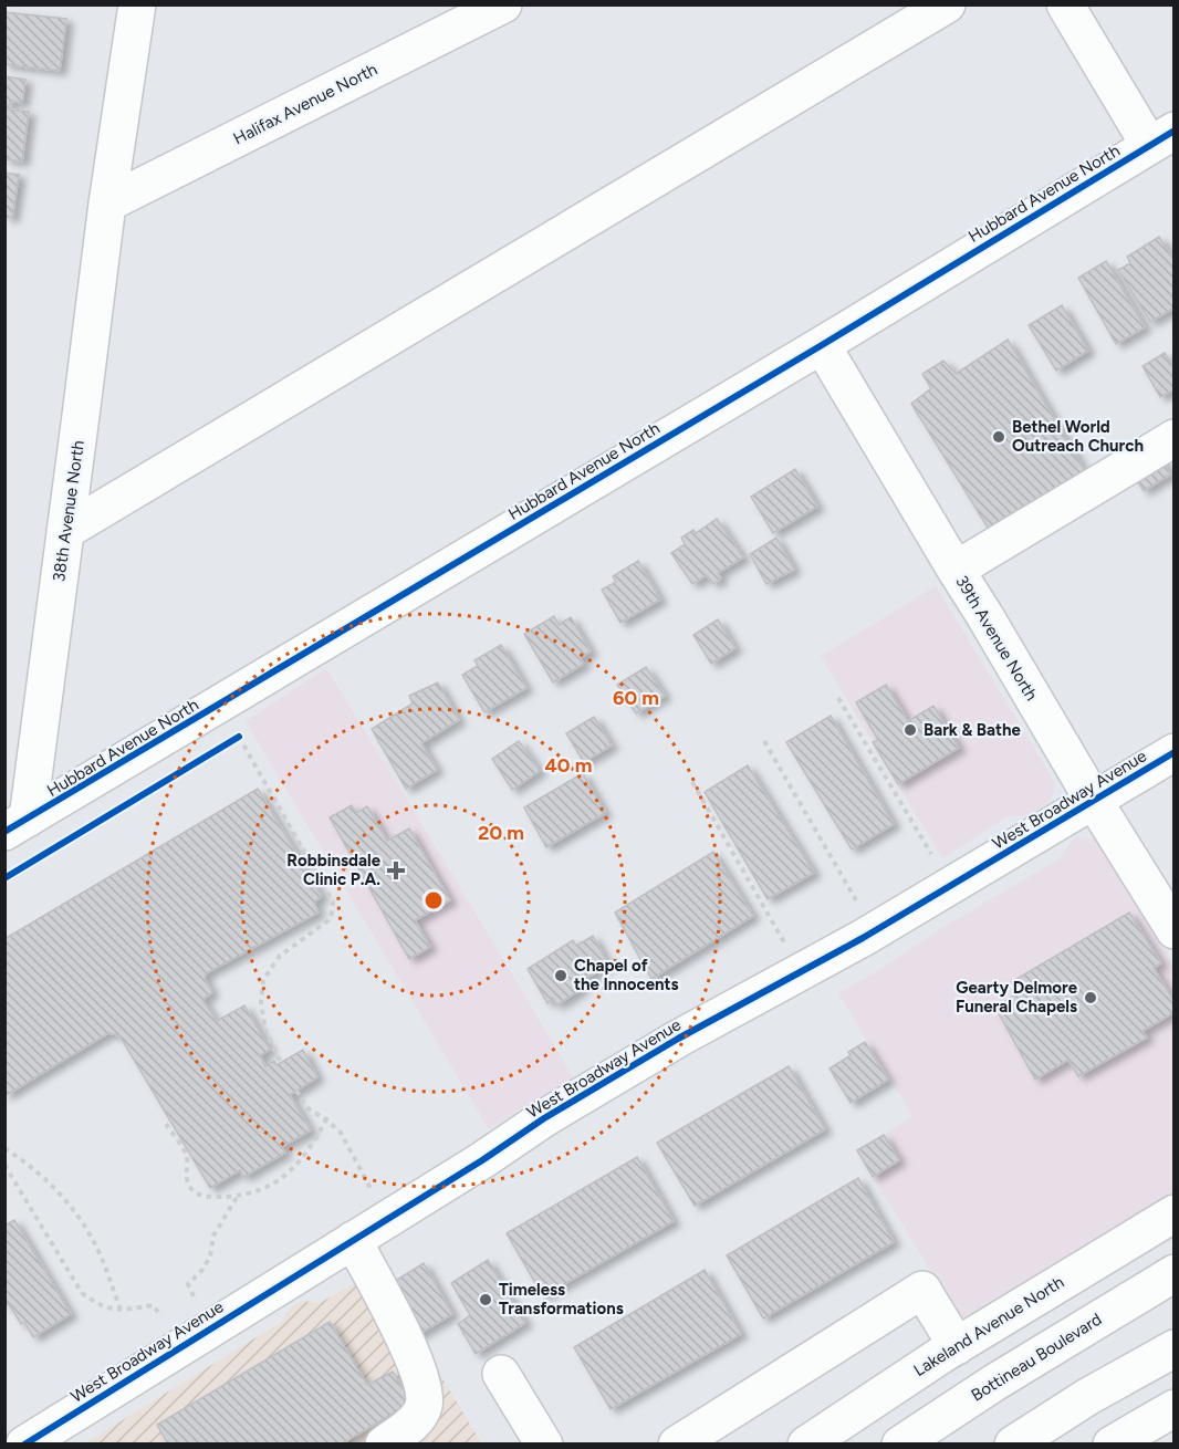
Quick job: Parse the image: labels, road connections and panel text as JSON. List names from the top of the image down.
{
  "streets": {
    "street": [
      "Halifax Avenue North",
      "Hubbard Avenue North",
      "38th Avenue North",
      "39th Avenue North",
      "West Broadway Avenue",
      "Lakeland Avenue North",
      "Bottineau Boulevard"
    ]
  },
  "crossings": [
    ["Halifax Avenue North", "38th Avenue North"],
    ["Hubbard Avenue North", "38th Avenue North"],
    ["Hubbard Avenue North", "39th Avenue North"],
    ["39th Avenue North", "West Broadway Avenue"]
  ],
  "places": {
    "other": [
      "Bethel World Outreach Church",
      "Bark & Bathe",
      "Chapel of the Innocents",
      "Gearty Delmore Funeral Chapels",
      "Timeless Transformations"
    ],
    "health": ["Robbinsdale Clinic P.A."]
  },
  "rings": ["60 m", "40 m", "20 m"]
}
